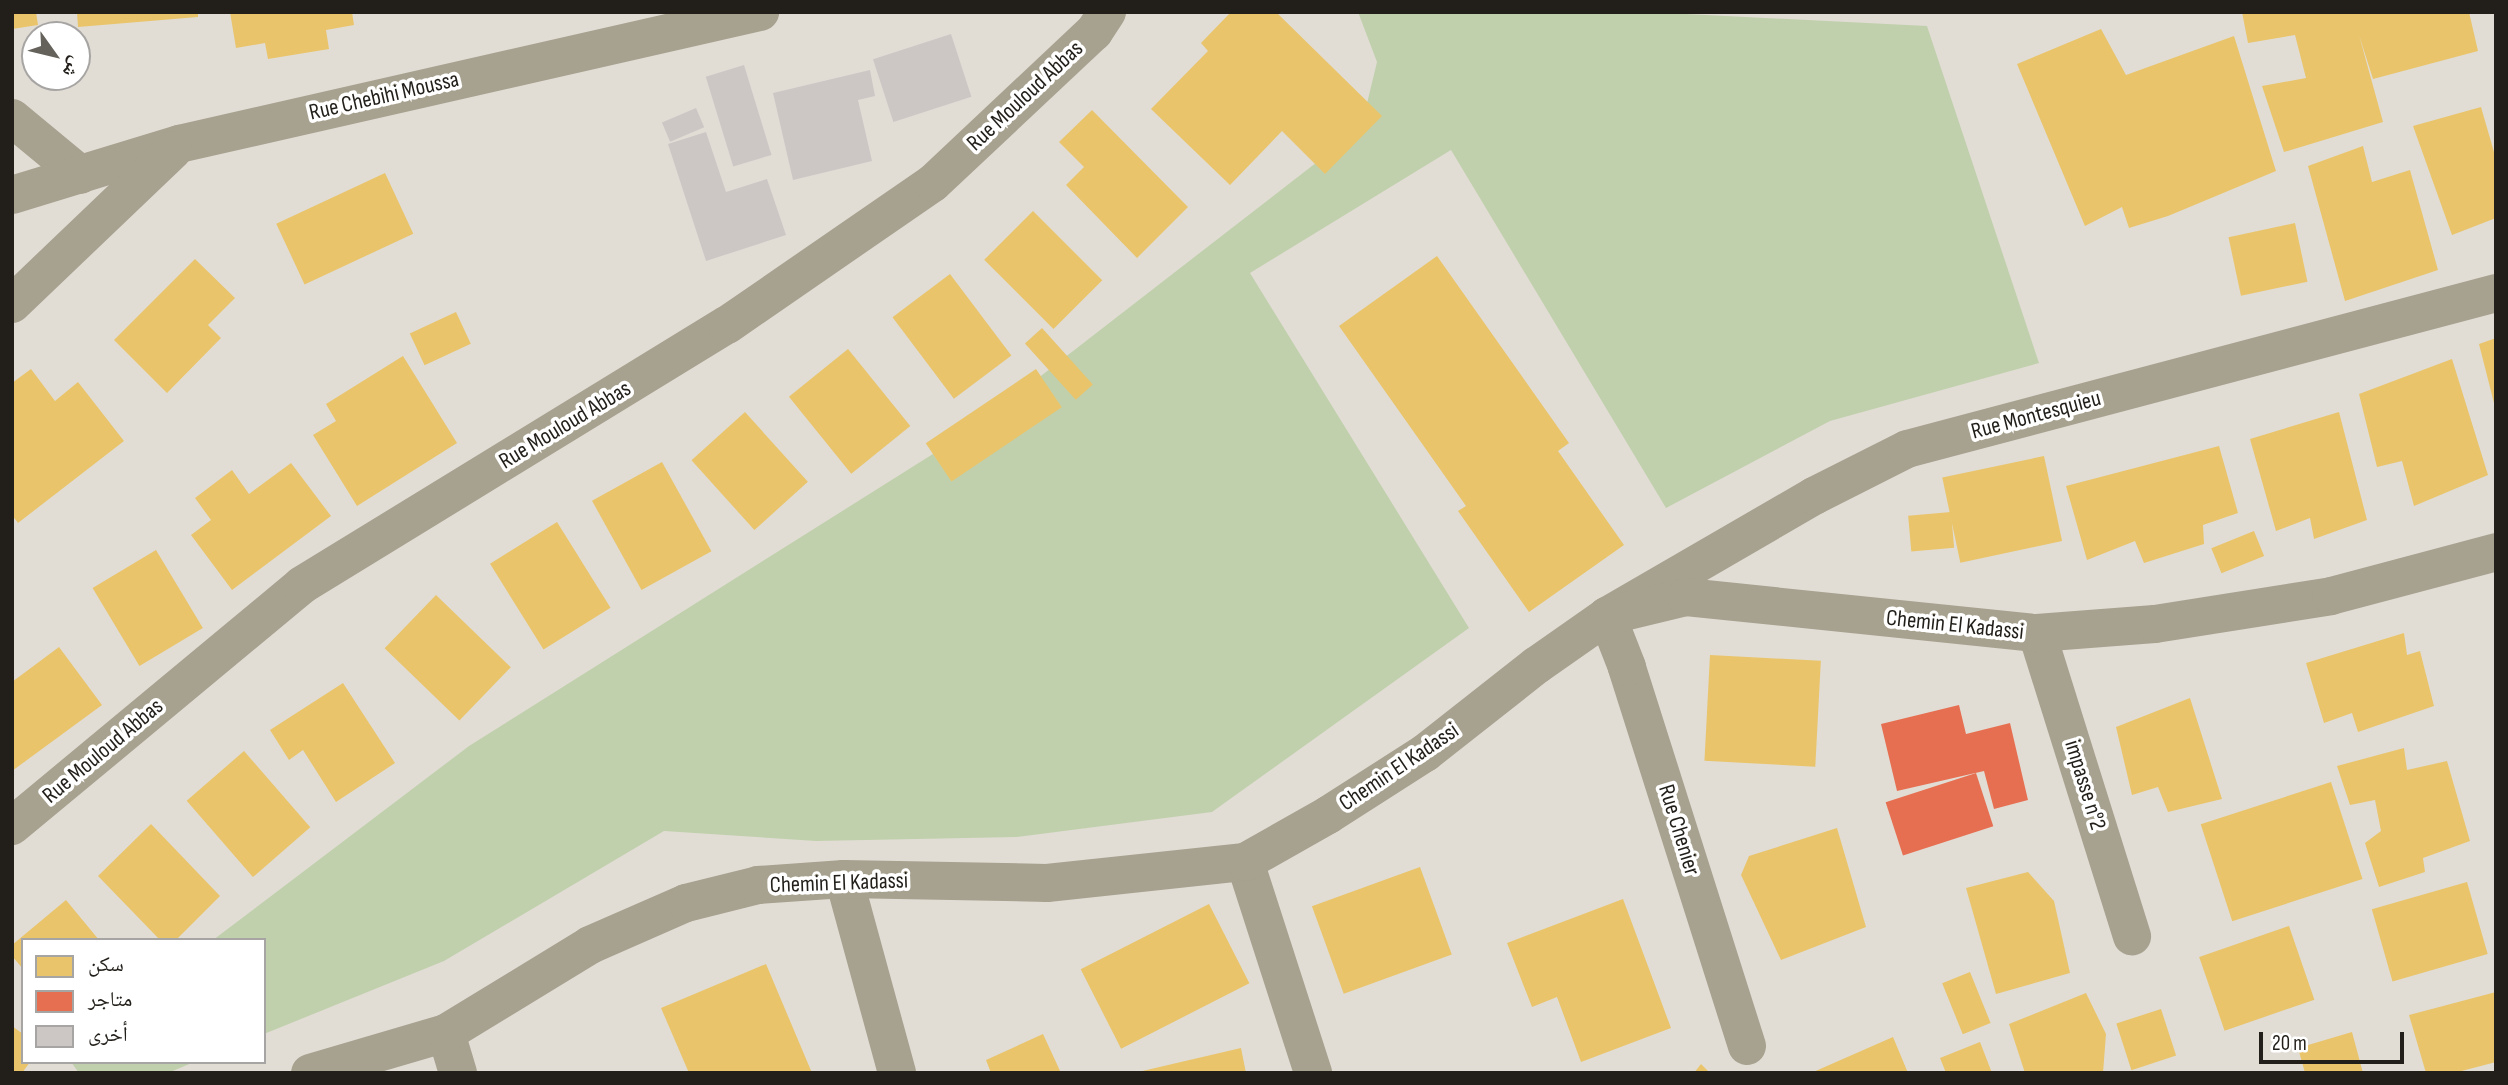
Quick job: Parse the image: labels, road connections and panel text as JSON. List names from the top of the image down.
{
  "streets": {
    "street": [
      "Rue Chebihi Moussa",
      "Rue Mouloud Abbas",
      "Rue Montesquieu",
      "Chemin El Kadassi",
      "impasse n°2",
      "Rue Chenier"
    ]
  },
  "crossings": [
    ["Rue Montesquieu", "Chemin El Kadassi"],
    ["Rue Montesquieu", "Rue Chenier"],
    ["Chemin El Kadassi", "impasse n°2"],
    ["Chemin El Kadassi", "Rue Chenier"]
  ],
  "legend": ["سكن", "متاجر", "أخرى"],
  "scale_bar": "20 m",
  "north": "bottom right"
}
